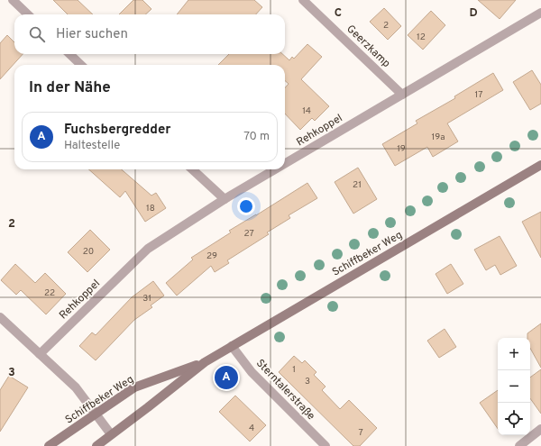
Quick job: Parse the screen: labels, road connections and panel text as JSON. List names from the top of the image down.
{
  "streets": {
    "main road": ["Schiffbeker Weg"],
    "street": ["Geerzkamp", "Rehkoppel", "Sterntalerstraße"]
  },
  "crossings": [
    ["Geerzkamp", "Rehkoppel"],
    ["Schiffbeker Weg", "Sterntalerstraße"]
  ],
  "house_numbers": [
    "2",
    "12",
    "17",
    "14",
    "19a",
    "19",
    "21",
    "18",
    "27",
    "20",
    "29",
    "22",
    "31",
    "1",
    "3",
    "4",
    "7"
  ],
  "page": {
    "search": "Hier suchen",
    "heading": "In der Nähe",
    "list": [
      {
        "mark": "A",
        "name": "Fuchsbergredder",
        "note": "Haltestelle",
        "value": "70 m"
      }
    ],
    "map_buttons": ["+", "−"],
    "pins": "A"
  },
  "grid": {
    "columns": ["C", "D"],
    "rows": ["2", "3"]
  }
}
